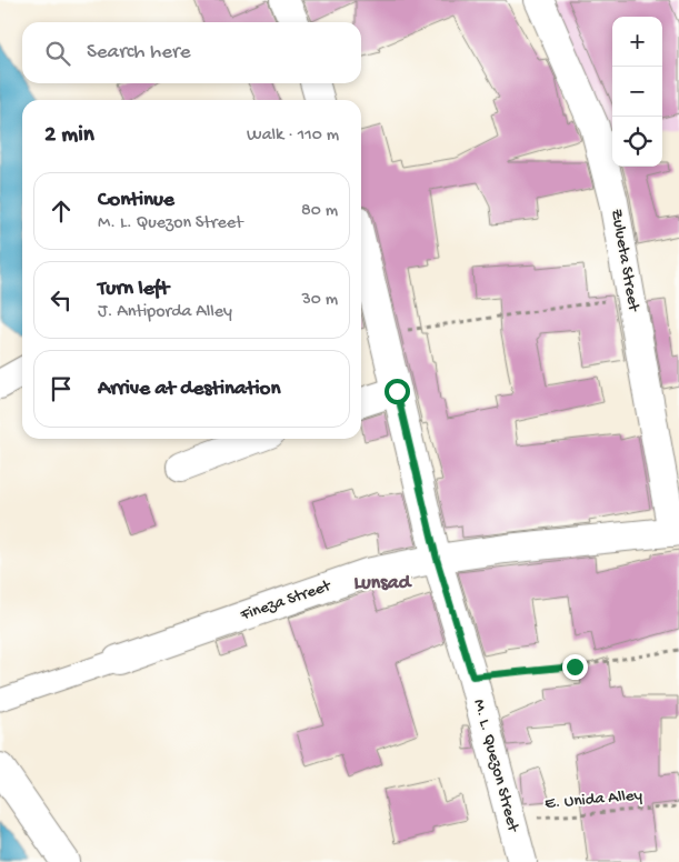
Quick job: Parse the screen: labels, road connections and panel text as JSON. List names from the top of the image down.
{
  "streets": {
    "street": ["Zulueta Street", "Fineza Street", "M. L. Quezon Street"],
    "path": ["E. Unida Alley"]
  },
  "crossings": [
    ["Zulueta Street", "Fineza Street"],
    ["Fineza Street", "M. L. Quezon Street"],
    ["M. L. Quezon Street", "E. Unida Alley"]
  ],
  "districts": ["Lunsad"],
  "page": {
    "map_buttons": ["+", "−"],
    "search": "Search here",
    "heading": ["2 min", "Walk · 110 m"],
    "list": [
      ["Continue", "M. L. Quezon Street", "80 m"],
      ["Turn left", "J. Antiporda Alley", "30 m"],
      "Arrive at destination"
    ]
  }
}
